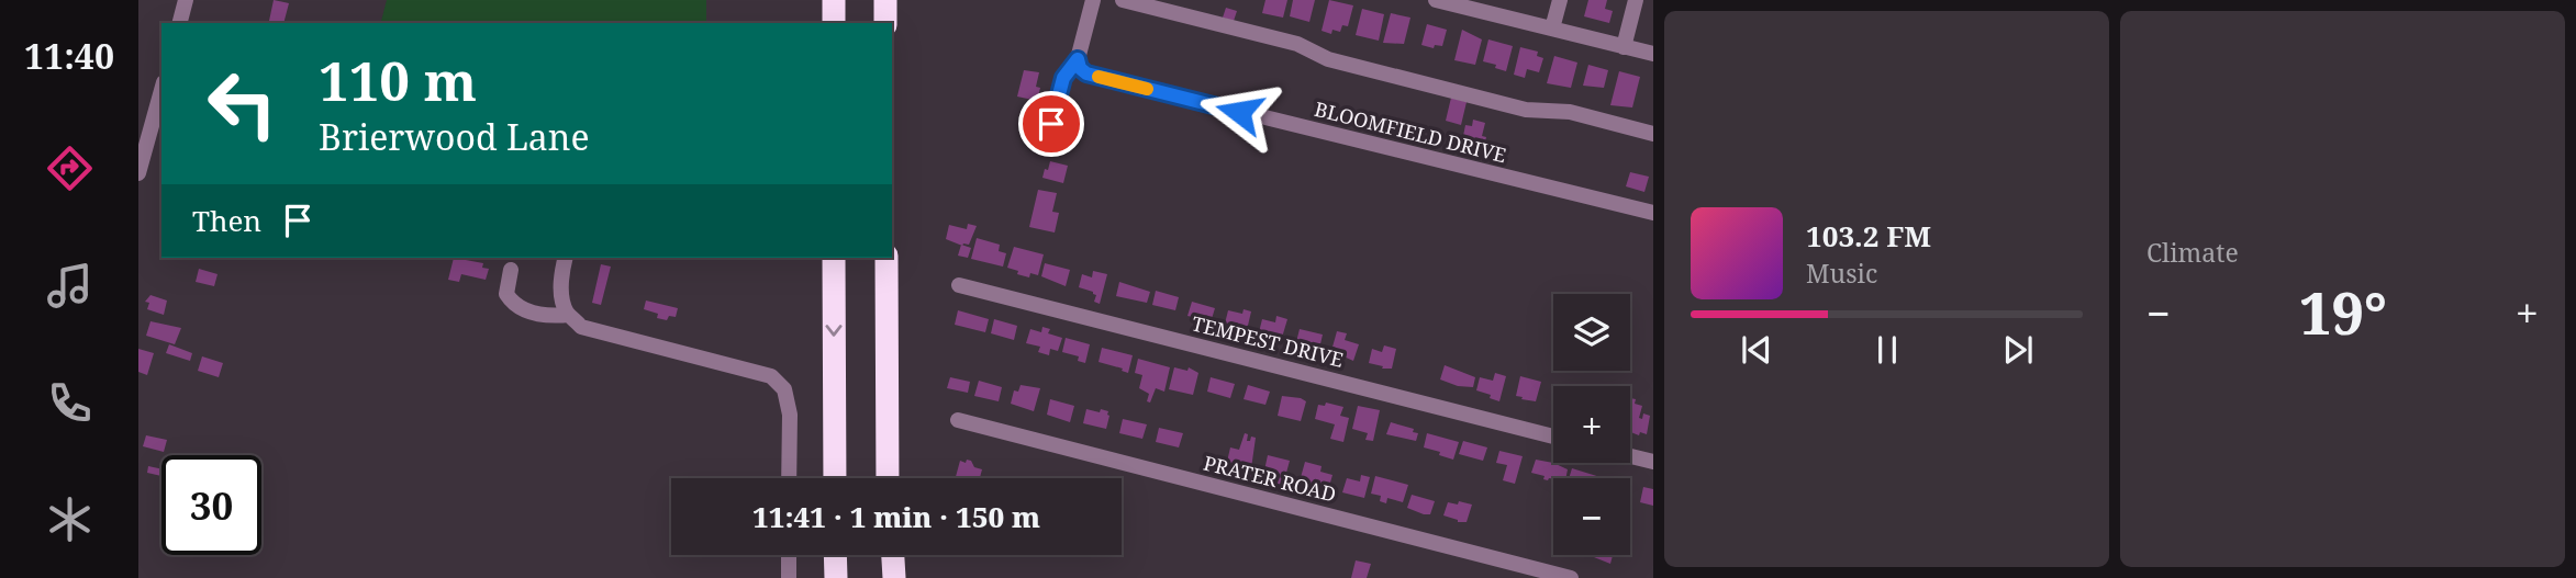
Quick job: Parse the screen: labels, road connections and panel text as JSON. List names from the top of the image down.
{
  "streets": {
    "street": ["BLOOMFIELD DRIVE", "TEMPEST DRIVE", "PRATER ROAD"]
  },
  "page": {
    "tabs": "11:40",
    "tile": "Climate",
    "turn": ["110 m", "Brierwood Lane"],
    "then": "Then",
    "song": ["103.2 FM", "Music"],
    "heat": ["−", "19°", "+"],
    "map_buttons": ["+", "−"],
    "limit": "30",
    "trip": "11:41 · 1 min · 150 m"
  }
}
